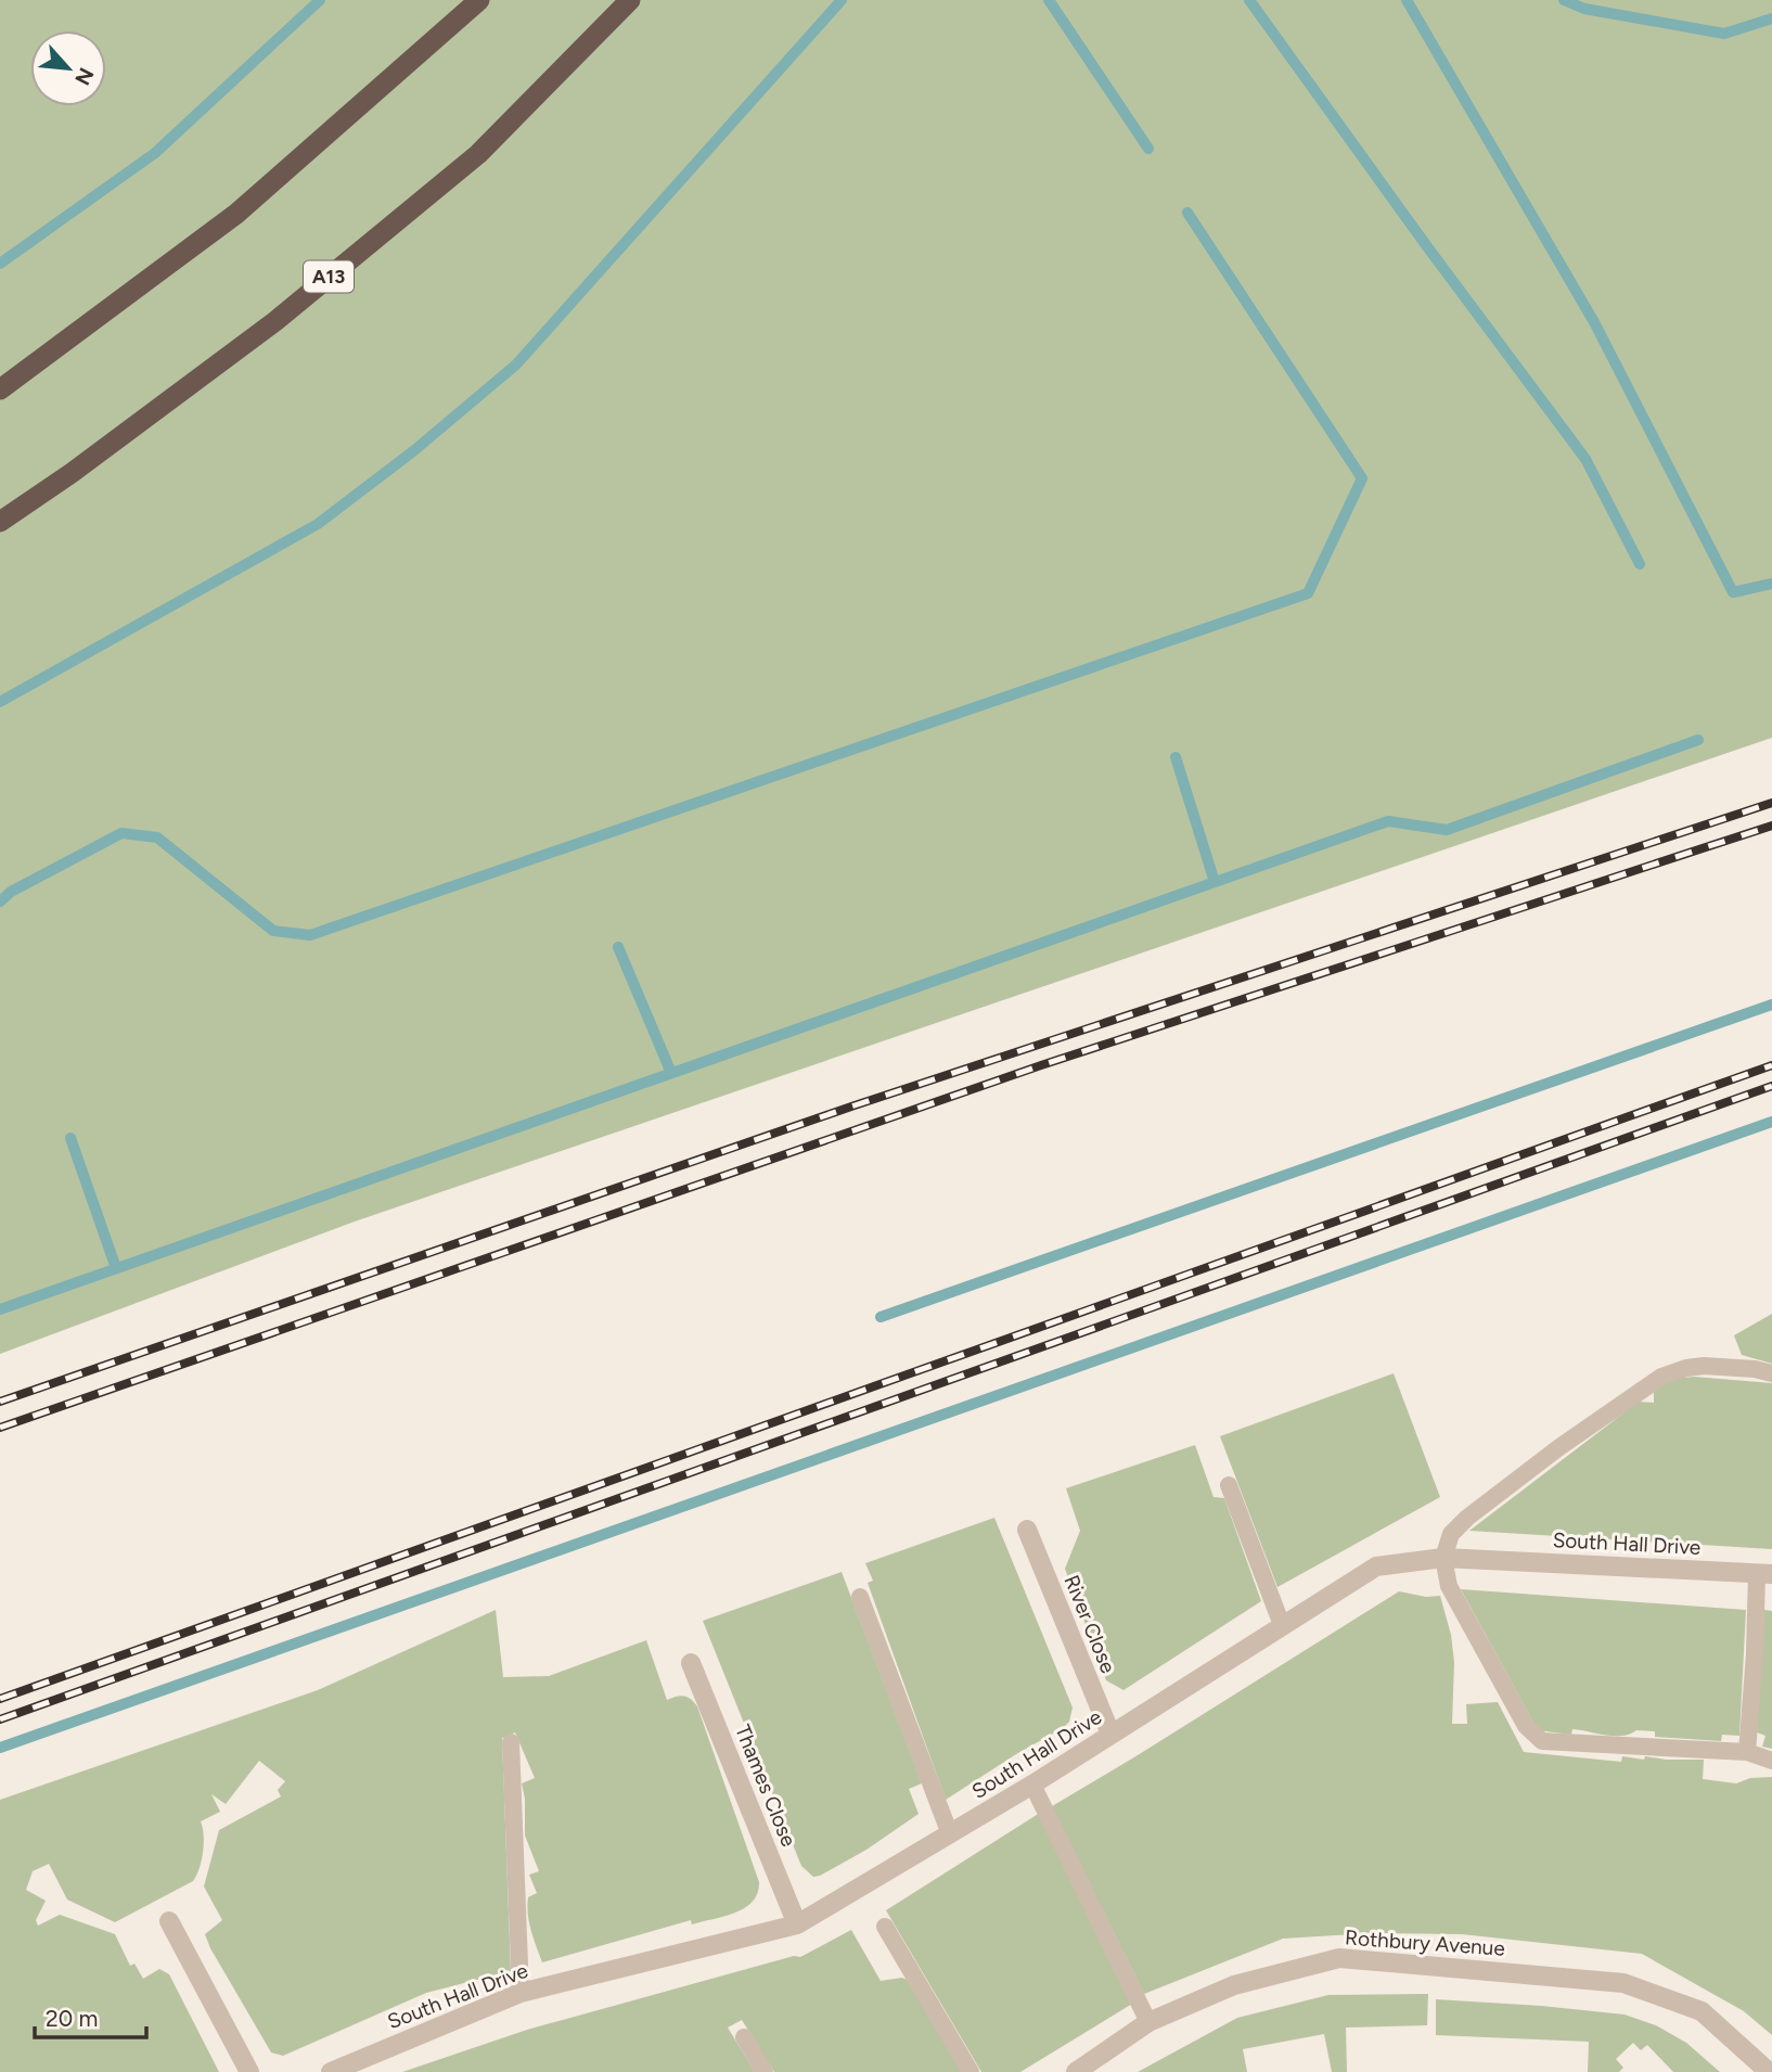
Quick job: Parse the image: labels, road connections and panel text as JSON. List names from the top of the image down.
{
  "streets": {
    "highway": ["A13"],
    "street": [
      "South Hall Drive",
      "River Close",
      "Thames Close",
      "Rothbury Avenue"
    ]
  },
  "crossings": [
    ["South Hall Drive", "River Close"],
    ["South Hall Drive", "Thames Close"]
  ],
  "scale_bar": "20 m",
  "north": "bottom right"
}
